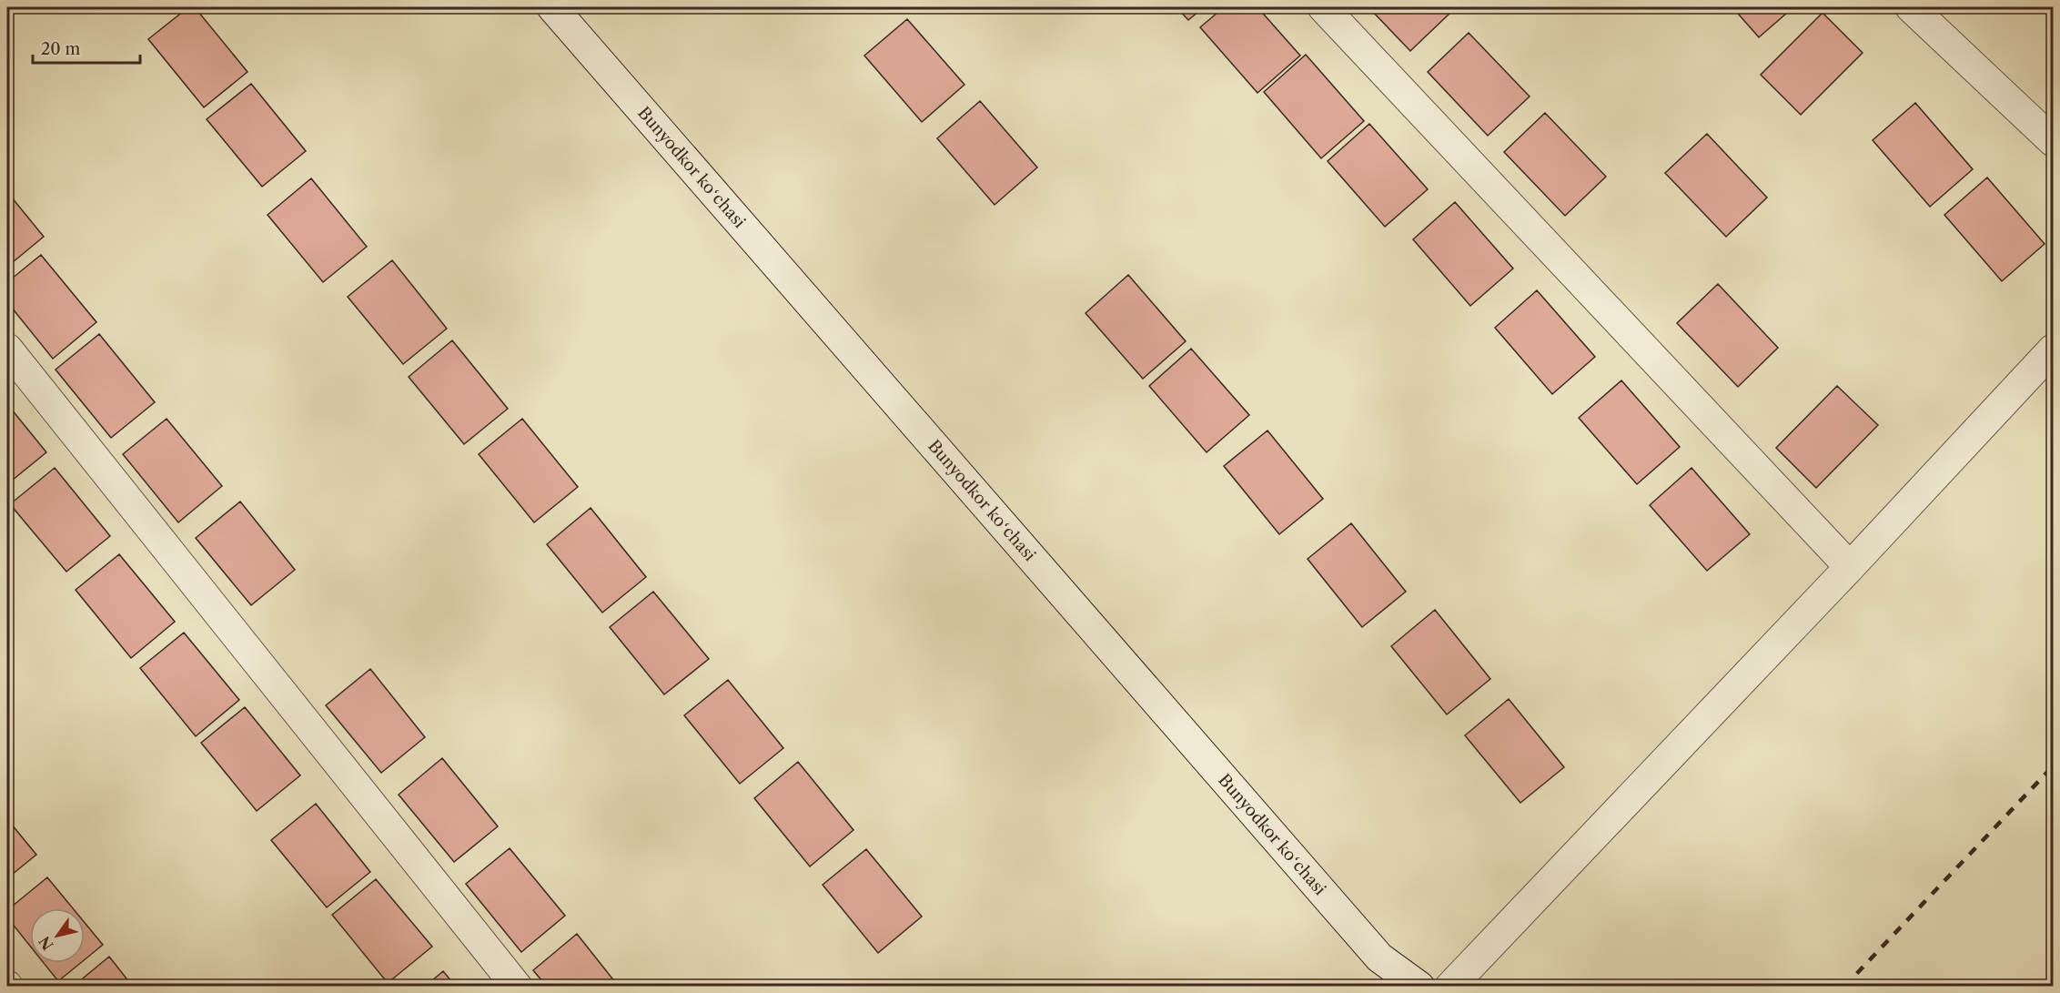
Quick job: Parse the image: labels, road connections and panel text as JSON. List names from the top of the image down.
{
  "streets": {
    "street": ["Bunyodkor koʻchasi"]
  },
  "scale_bar": "20 m",
  "north": "bottom left"
}
